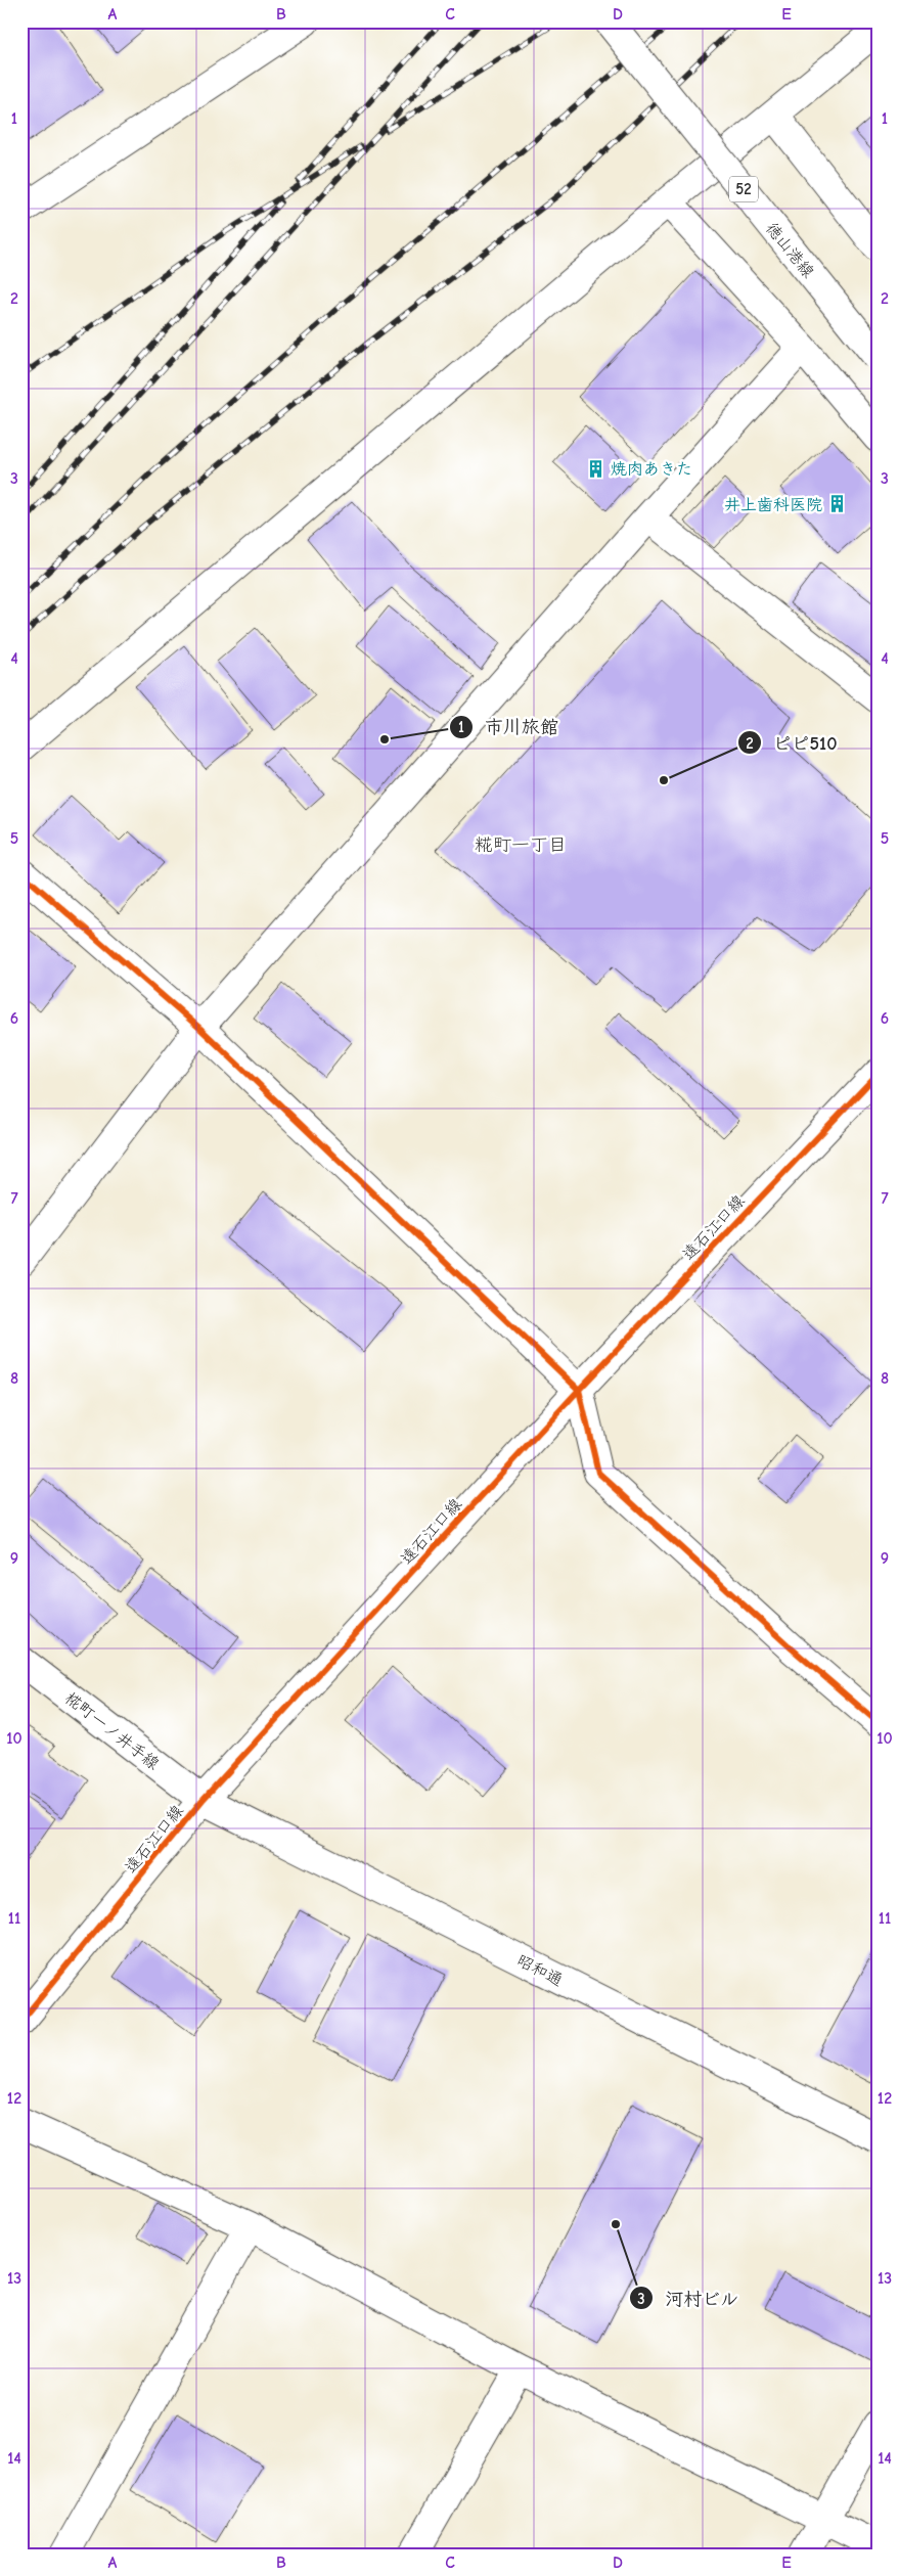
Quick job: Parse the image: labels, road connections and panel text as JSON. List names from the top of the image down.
{
  "streets": {
    "street": [
      "52",
      "徳山港線",
      "遠石江口線",
      "椛町一ノ井手線",
      "昭和通"
    ]
  },
  "crossings": [
    ["遠石江口線", "椛町一ノ井手線"],
    ["遠石江口線", "昭和通"],
    ["椛町一ノ井手線", "昭和通"]
  ],
  "districts": ["糀町一丁目"],
  "places": {
    "building": ["焼肉あきた", "井上歯科医院"],
    "other": ["市川旅館", "ピピ510", "河村ビル"]
  },
  "grid": {
    "columns": [
      "A",
      "B",
      "C",
      "D",
      "E"
    ],
    "rows": [
      "1",
      "2",
      "3",
      "4",
      "5",
      "6",
      "7",
      "8",
      "9",
      "10",
      "11",
      "12",
      "13",
      "14"
    ]
  }
}
